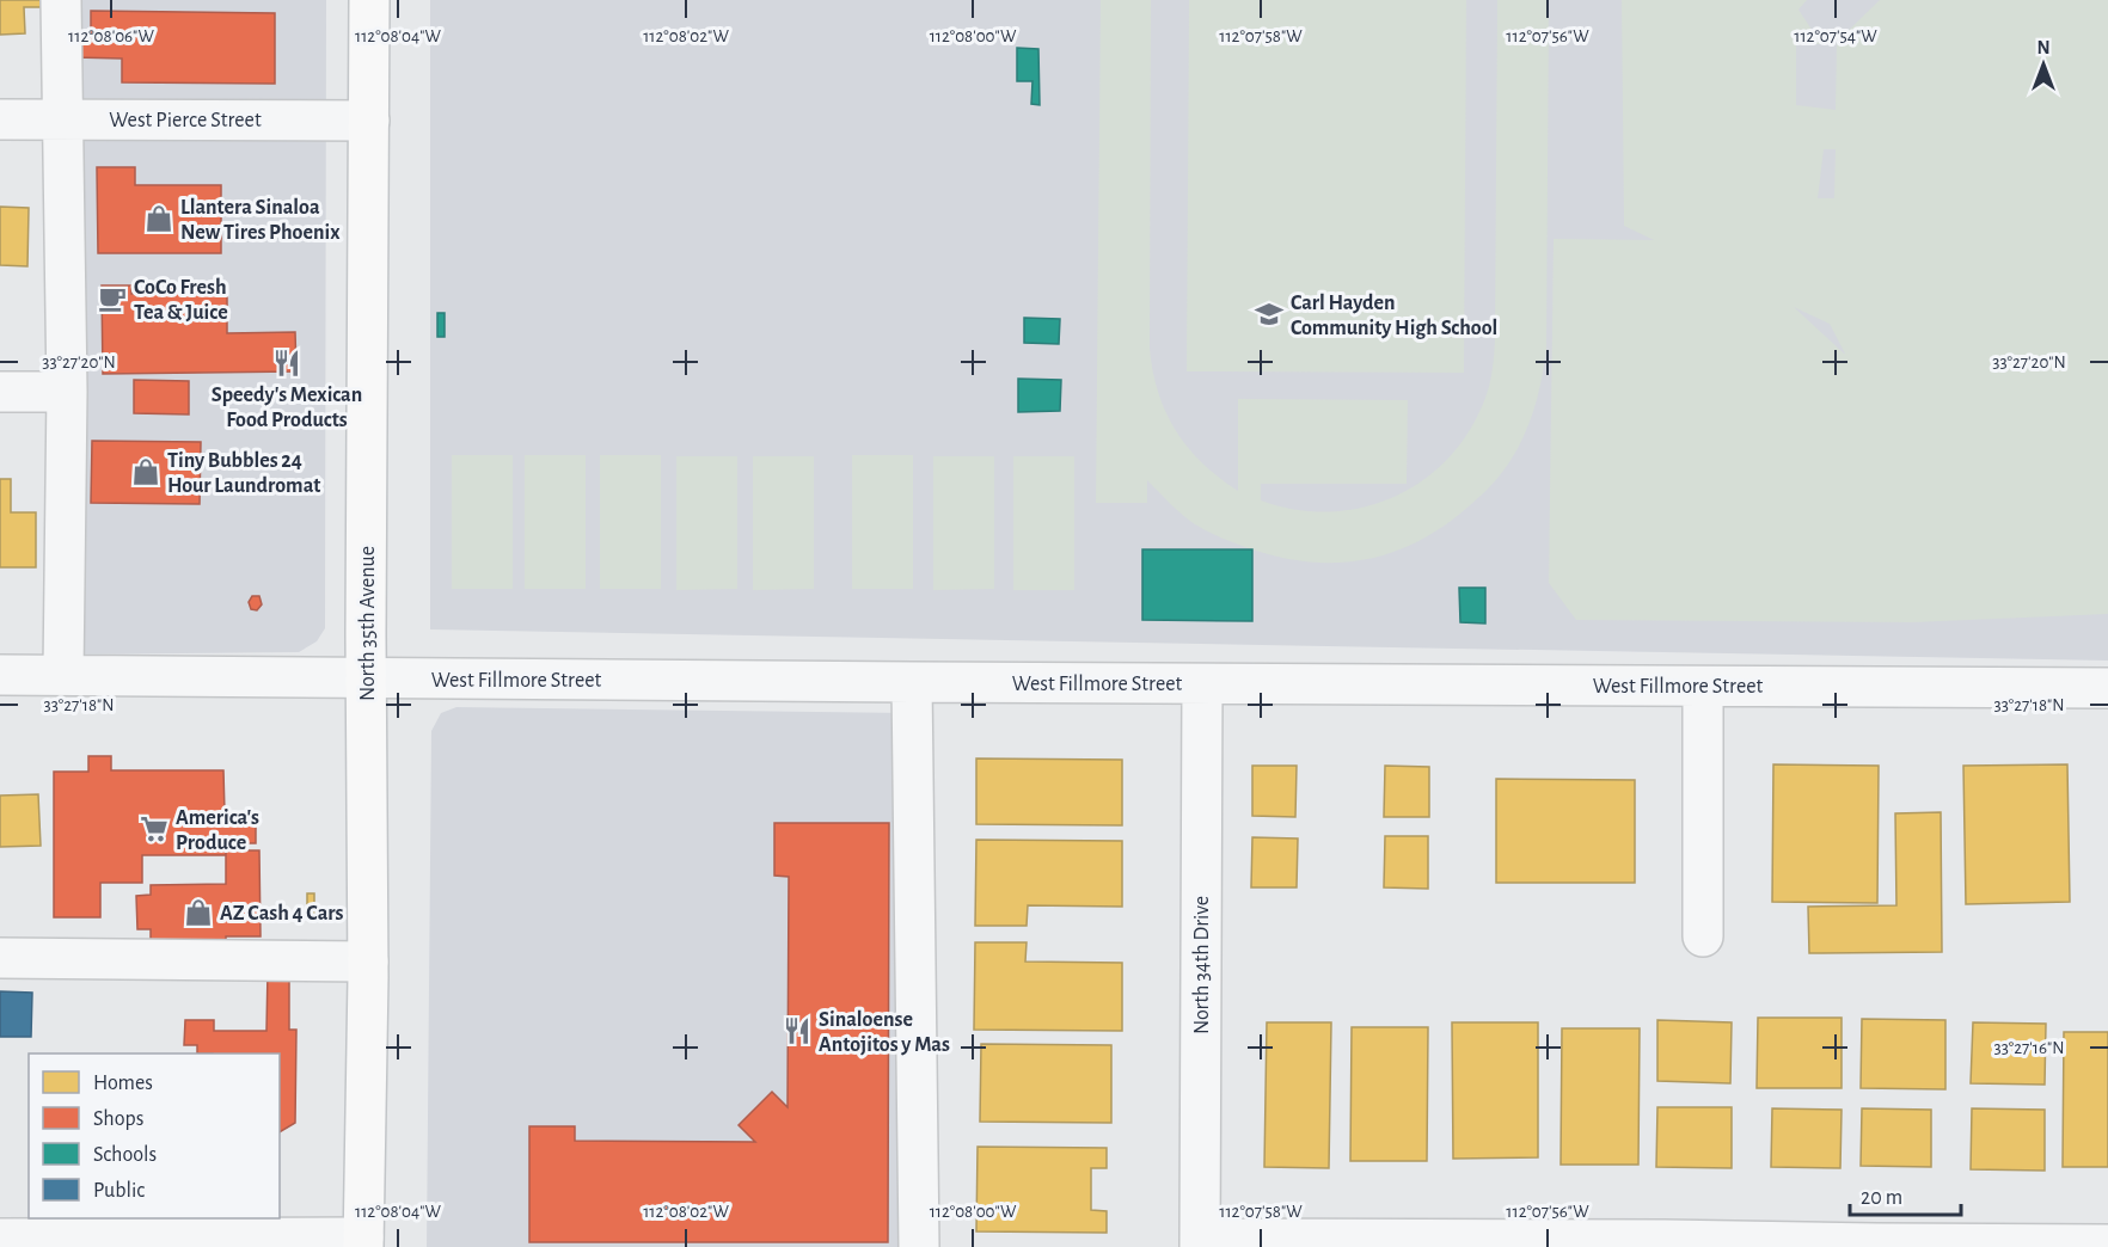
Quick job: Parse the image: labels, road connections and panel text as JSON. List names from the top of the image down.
{
  "streets": {
    "main road": ["North 35th Avenue"],
    "street": ["West Pierce Street", "West Fillmore Street", "North 34th Drive"]
  },
  "crossings": [
    ["West Pierce Street", "North 35th Avenue"],
    ["North 35th Avenue", "West Fillmore Street"],
    ["West Fillmore Street", "North 34th Drive"]
  ],
  "places": {
    "shop": ["Llantera Sinaloa New Tires Phoenix", "Tiny Bubbles 24 Hour Laundromat", "AZ Cash 4 Cars"],
    "cafe": ["CoCo Fresh Tea & Juice"],
    "school or university": ["Carl Hayden Community High School"],
    "restaurant": ["Speedy's Mexican Food Products", "Sinaloense Antojitos y Mas"],
    "supermarket": ["America's Produce"]
  },
  "legend": [
    "Homes",
    "Shops",
    "Schools",
    "Public"
  ],
  "scale_bar": "20 m",
  "north": "top",
  "coordinates": [
    "112°08'06\"W",
    "112°08'04\"W",
    "112°08'02\"W",
    "112°08'00\"W",
    "112°07'58\"W",
    "112°07'56\"W",
    "112°07'54\"W",
    "33°27'20\"N",
    "33°27'18\"N",
    "33°27'16\"N"
  ]
}
